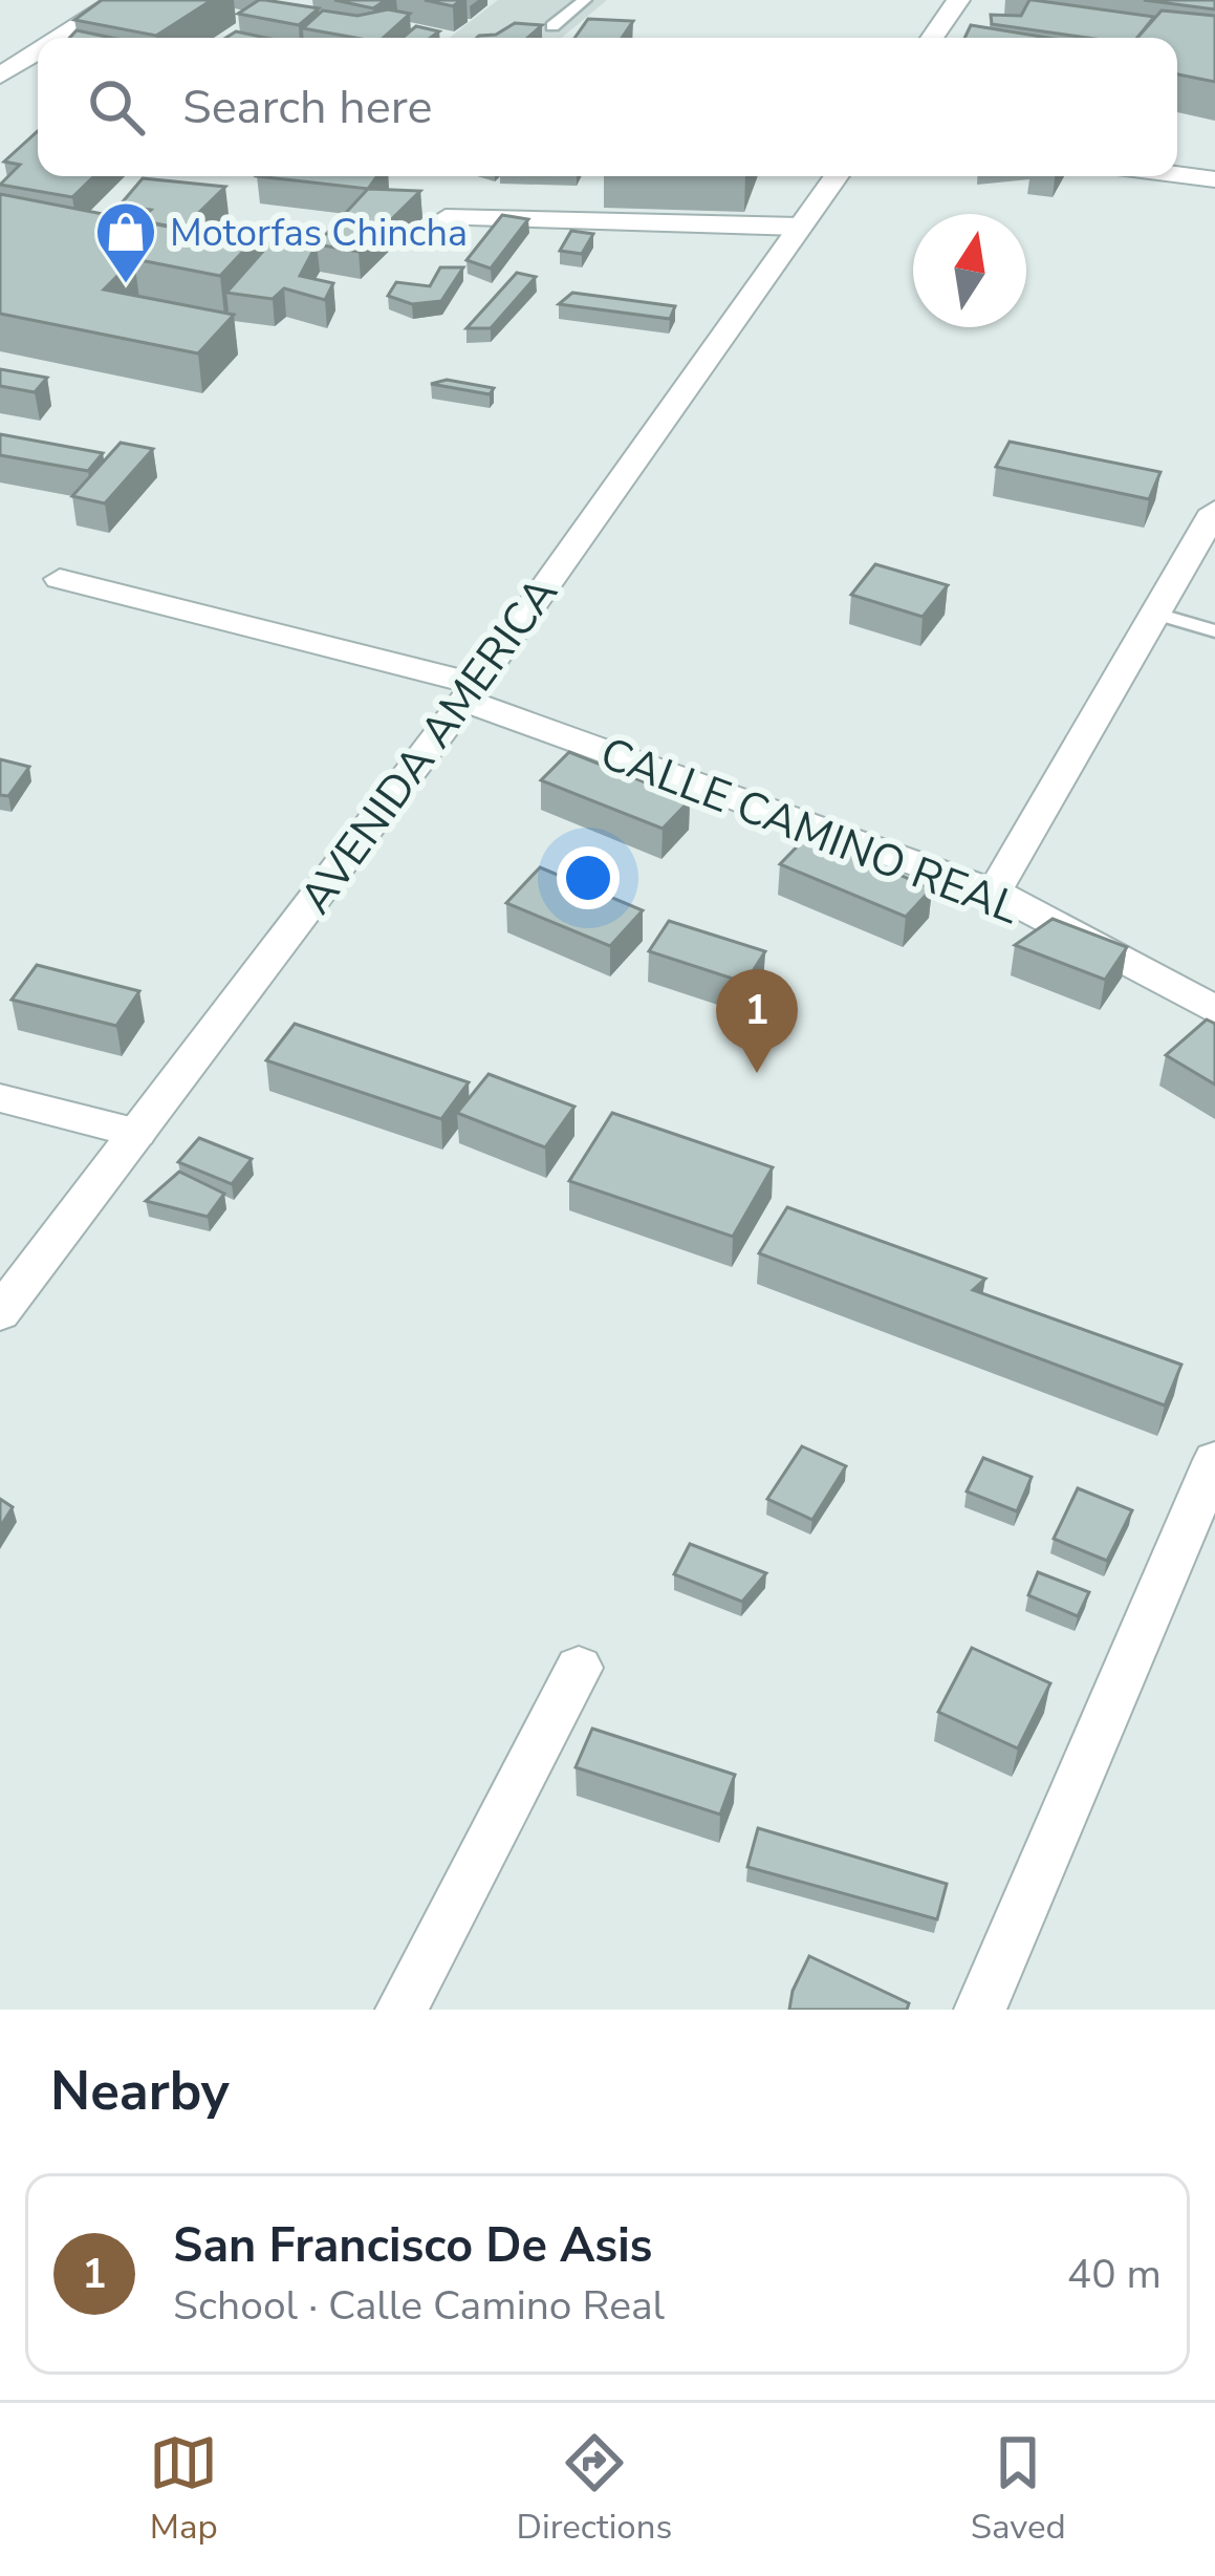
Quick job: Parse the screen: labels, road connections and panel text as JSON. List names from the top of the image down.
{
  "streets": {
    "street": ["AVENIDA AMERICA", "CALLE CAMINO REAL"]
  },
  "crossings": [
    ["AVENIDA AMERICA", "CALLE CAMINO REAL"]
  ],
  "places": {
    "shop": ["Motorfas Chincha"]
  },
  "north": "top",
  "page": {
    "search": "Search here",
    "pins": "1",
    "heading": "Nearby",
    "list": [
      {
        "mark": "1",
        "name": "San Francisco De Asis",
        "note": "School · Calle Camino Real",
        "value": "40 m"
      }
    ],
    "nav": ["Map", "Directions", "Saved"]
  }
}
